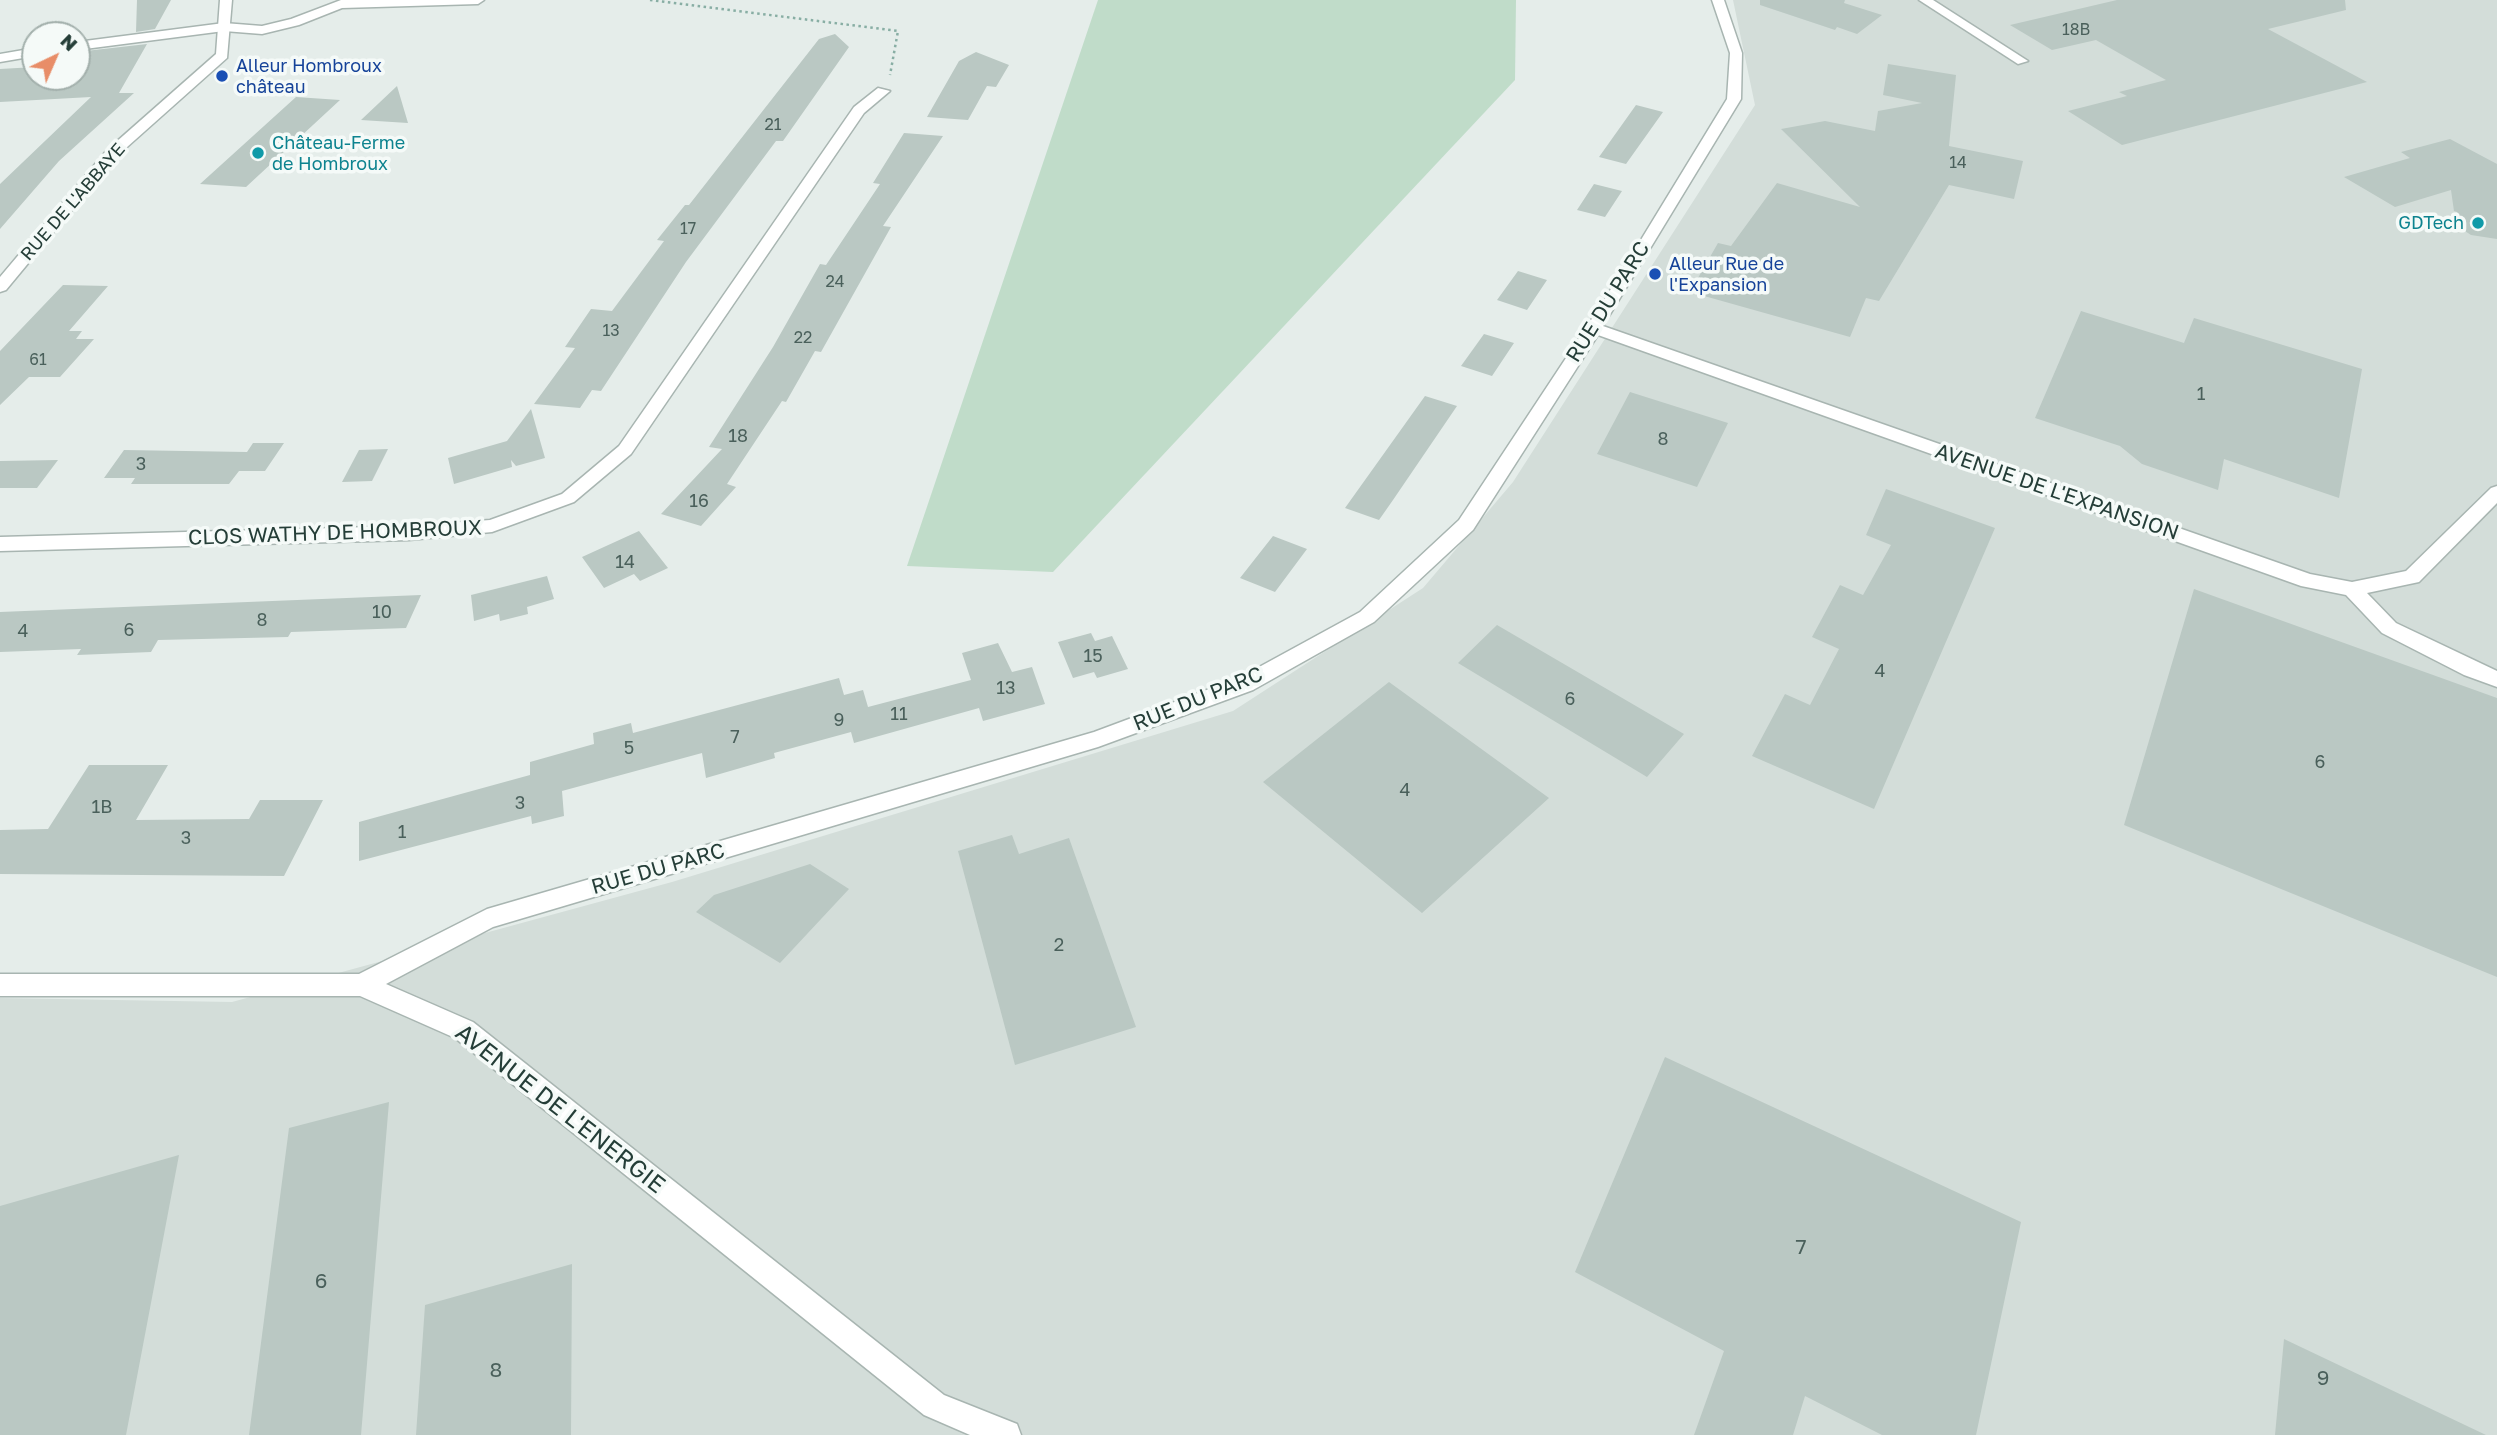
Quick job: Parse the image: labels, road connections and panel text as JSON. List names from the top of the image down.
{
  "streets": {
    "street": [
      "RUE DE L'ABBAYE",
      "RUE DU PARC",
      "AVENUE DE L'EXPANSION",
      "CLOS WATHY DE HOMBROUX",
      "AVENUE DE L'ENERGIE"
    ]
  },
  "crossings": [
    ["RUE DU PARC", "AVENUE DE L'EXPANSION"],
    ["RUE DU PARC", "AVENUE DE L'ENERGIE"]
  ],
  "places": [
    "Alleur Hombroux château",
    "Château-Ferme de Hombroux",
    "GDTech",
    "Alleur Rue de l'Expansion"
  ],
  "house_numbers": [
    "18B",
    "21",
    "14",
    "17",
    "24",
    "13",
    "22",
    "61",
    "1",
    "18",
    "8",
    "3",
    "16",
    "14",
    "10",
    "8",
    "6",
    "4",
    "15",
    "4",
    "13",
    "6",
    "11",
    "9",
    "7",
    "5",
    "6",
    "4",
    "3",
    "1B",
    "1",
    "3",
    "2",
    "7",
    "6",
    "8",
    "9"
  ],
  "north": "top right"
}
